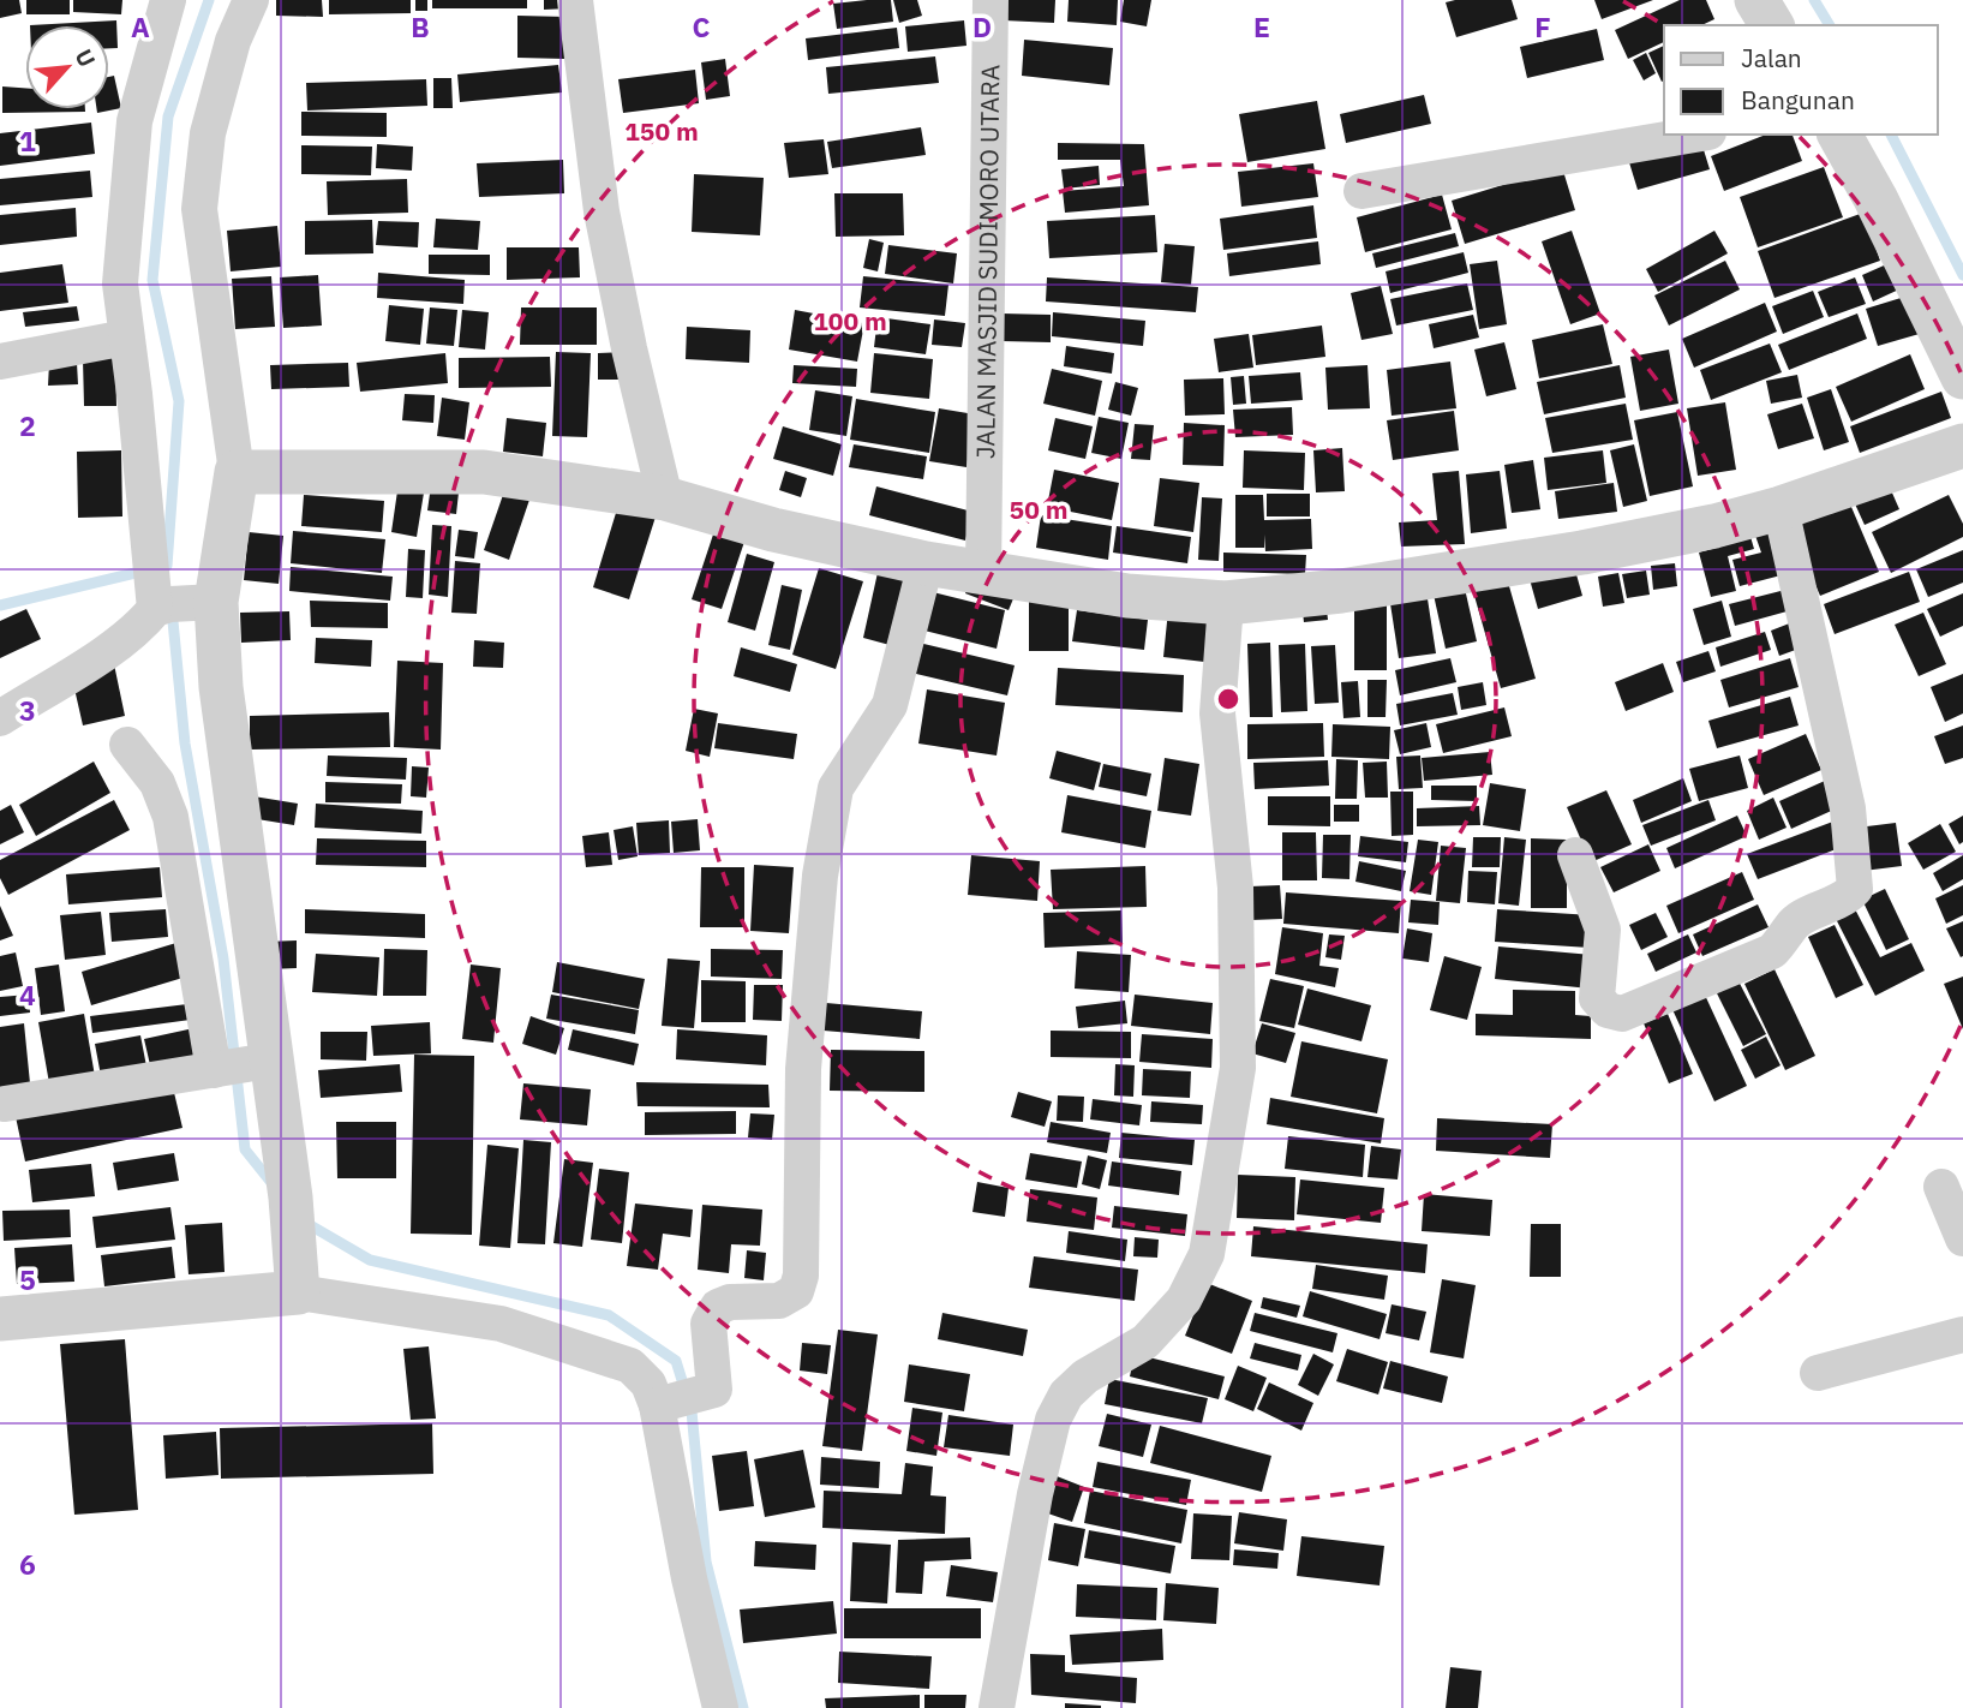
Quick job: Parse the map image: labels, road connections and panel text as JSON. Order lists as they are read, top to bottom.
{
  "streets": {
    "street": ["JALAN MASJID SUDIMORO UTARA"]
  },
  "legend": ["Jalan", "Bangunan"],
  "north": "top right",
  "grid": {
    "columns": [
      "A",
      "B",
      "C",
      "D",
      "E",
      "F"
    ],
    "rows": [
      "1",
      "2",
      "3",
      "4",
      "5",
      "6"
    ]
  },
  "rings": ["150 m", "100 m", "50 m"]
}
